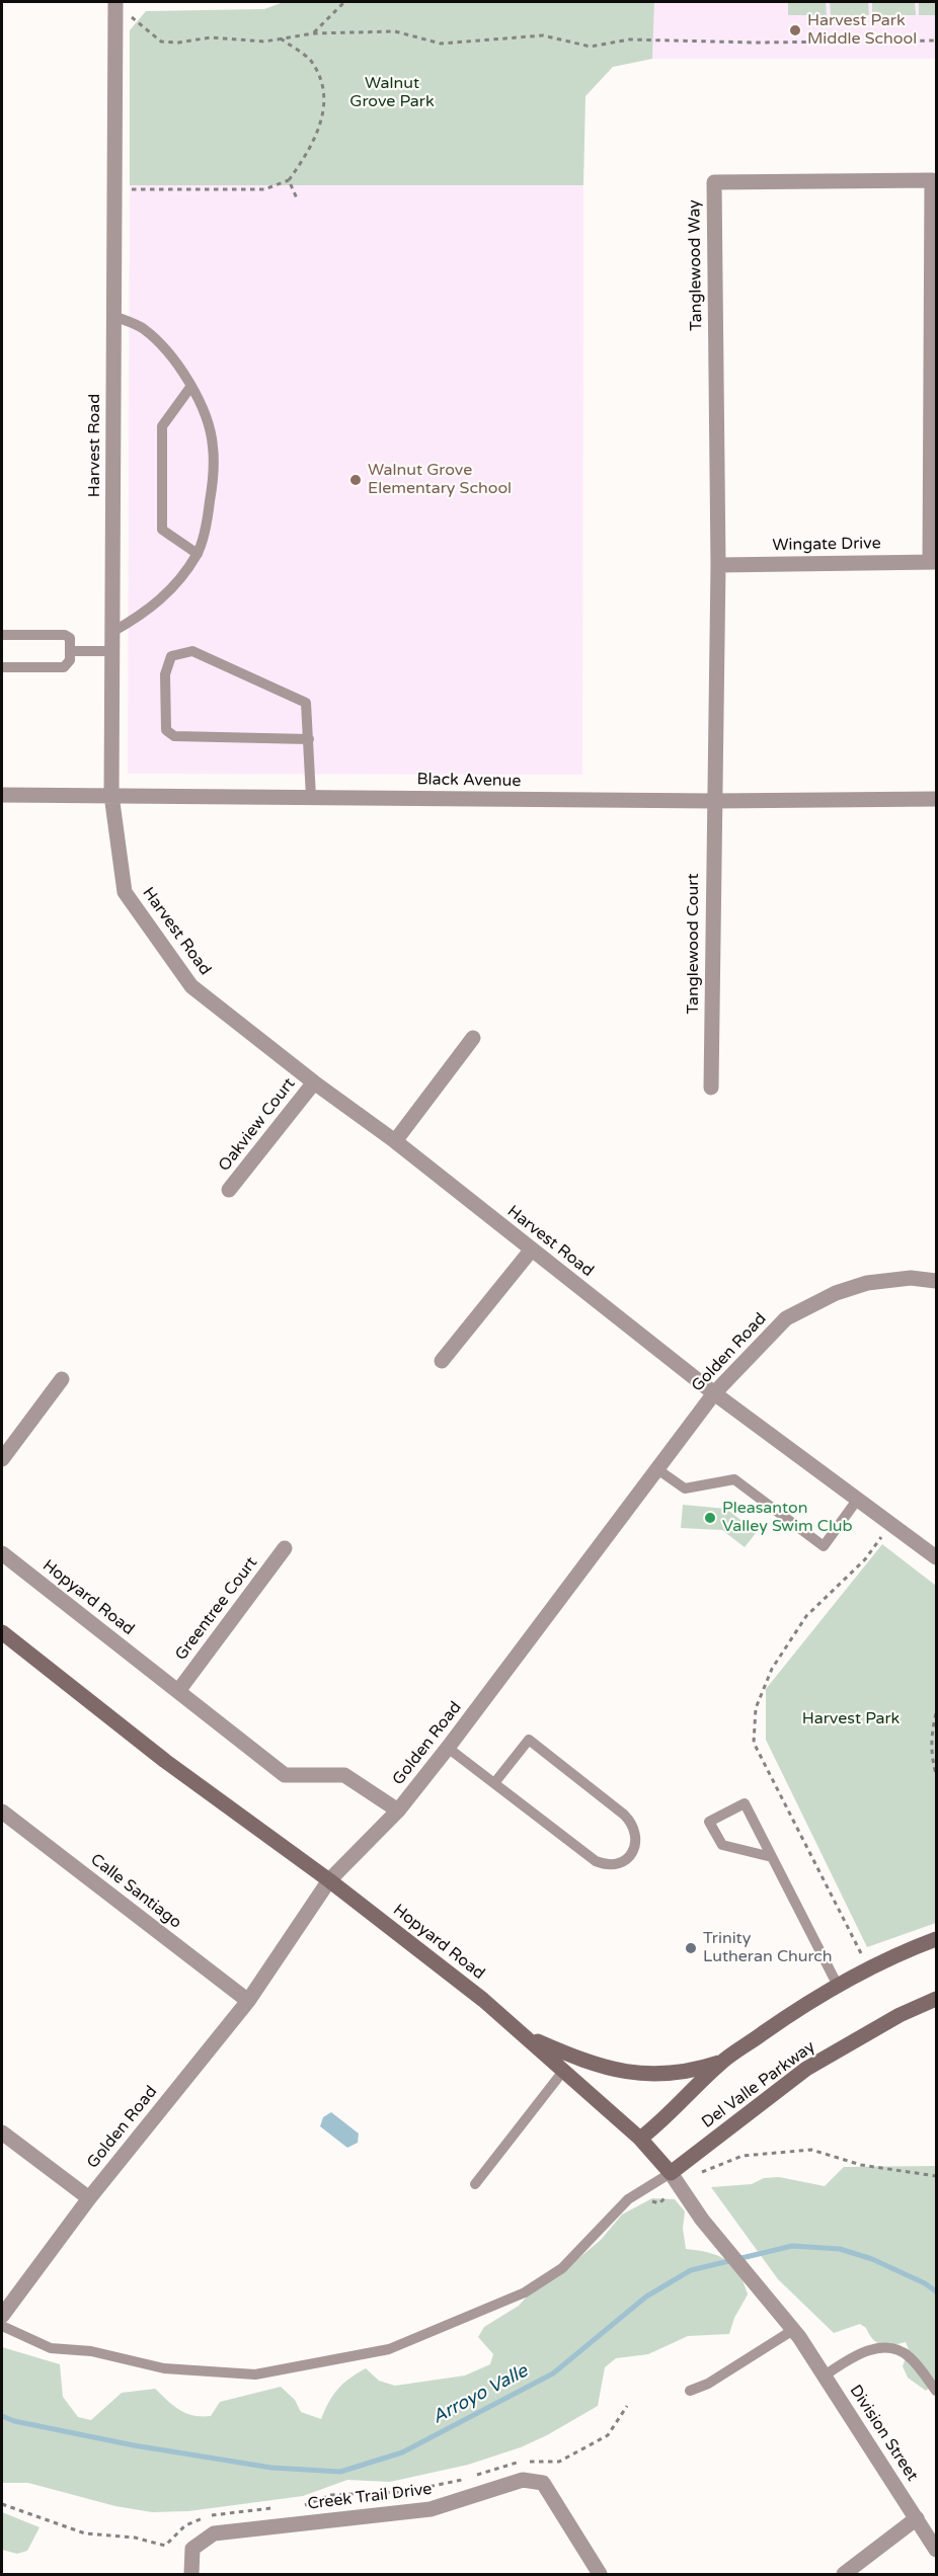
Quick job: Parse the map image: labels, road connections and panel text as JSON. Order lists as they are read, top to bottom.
{
  "streets": {
    "main road": ["Hopyard Road", "Del Valle Parkway"],
    "street": [
      "Tanglewood Way",
      "Harvest Road",
      "Wingate Drive",
      "Black Avenue",
      "Tanglewood Court",
      "Oakview Court",
      "Golden Road",
      "Greentree Court",
      "Calle Santiago",
      "Division Street",
      "Creek Trail Drive"
    ]
  },
  "crossings": [
    ["Tanglewood Way", "Wingate Drive"],
    ["Tanglewood Way", "Black Avenue"],
    ["Tanglewood Way", "Tanglewood Court"],
    ["Harvest Road", "Black Avenue"],
    ["Harvest Road", "Oakview Court"],
    ["Harvest Road", "Golden Road"],
    ["Black Avenue", "Tanglewood Court"],
    ["Golden Road", "Hopyard Road"],
    ["Golden Road", "Calle Santiago"],
    ["Hopyard Road", "Greentree Court"],
    ["Hopyard Road", "Del Valle Parkway"],
    ["Hopyard Road", "Division Street"]
  ],
  "water": ["Arroyo Valle"],
  "parks": ["Walnut Grove Park", "Harvest Park"],
  "places": [
    "Harvest Park Middle School",
    "Walnut Grove Elementary School",
    "Pleasanton Valley Swim Club",
    "Trinity Lutheran Church"
  ]
}
